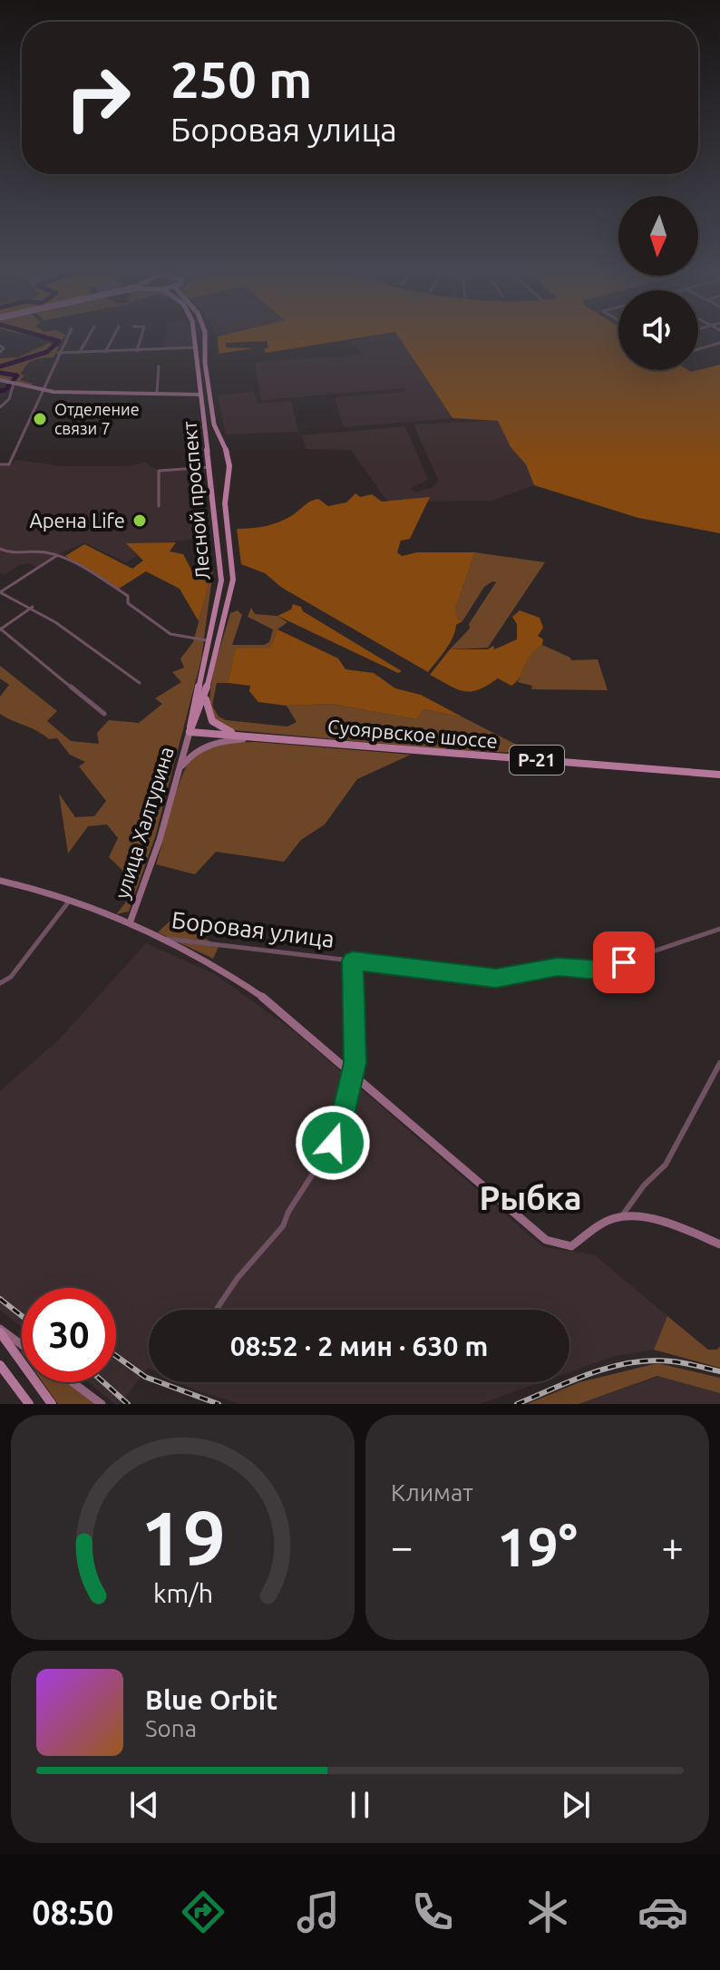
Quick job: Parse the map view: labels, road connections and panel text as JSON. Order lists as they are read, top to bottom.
{
  "streets": {
    "main road": [
      "Лесной проспект",
      "Суоярвское шоссе",
      "Р-21",
      "улица Халтурина",
      "Боровая улица"
    ]
  },
  "crossings": [
    ["Лесной проспект", "Суоярвское шоссе"],
    ["Лесной проспект", "улица Халтурина"],
    ["Суоярвское шоссе", "улица Халтурина"],
    ["улица Халтурина", "Боровая улица"]
  ],
  "districts": ["Рыбка"],
  "places": ["Отделение связи 7", "Арена Life"],
  "north": "bottom",
  "page": {
    "turn": ["250 m", "Боровая улица"],
    "limit": "30",
    "trip": "08:52 · 2 мин · 630 m",
    "tile": "Климат",
    "heat": ["−", "19°", "+"],
    "song": ["Blue Orbit", "Sona"],
    "tabs": "08:50",
    "gauge": ["19", "km/h"]
  }
}
